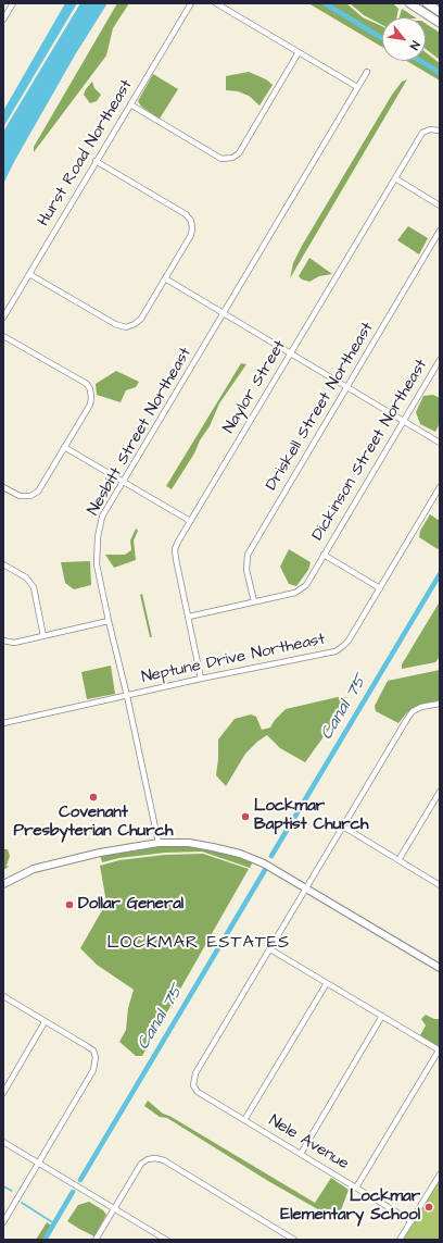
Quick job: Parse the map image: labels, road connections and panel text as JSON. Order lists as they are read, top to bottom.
{
  "streets": {
    "street": [
      "Hurst Road Northeast",
      "Naylor Street",
      "Driskell Street Northeast",
      "Nesbitt Street Northeast",
      "Dickinson Street Northeast",
      "Neptune Drive Northeast",
      "Nele Avenue"
    ]
  },
  "crossings": [
    ["Naylor Street", "Dickinson Street Northeast"],
    ["Naylor Street", "Neptune Drive Northeast"],
    ["Driskell Street Northeast", "Dickinson Street Northeast"],
    ["Nesbitt Street Northeast", "Neptune Drive Northeast"]
  ],
  "districts": ["LOCKMAR ESTATES"],
  "water": ["Canal 75"],
  "places": [
    "Covenant Presbyterian Church",
    "Lockmar Baptist Church",
    "Dollar General",
    "Lockmar Elementary School"
  ],
  "north": "bottom right"
}
